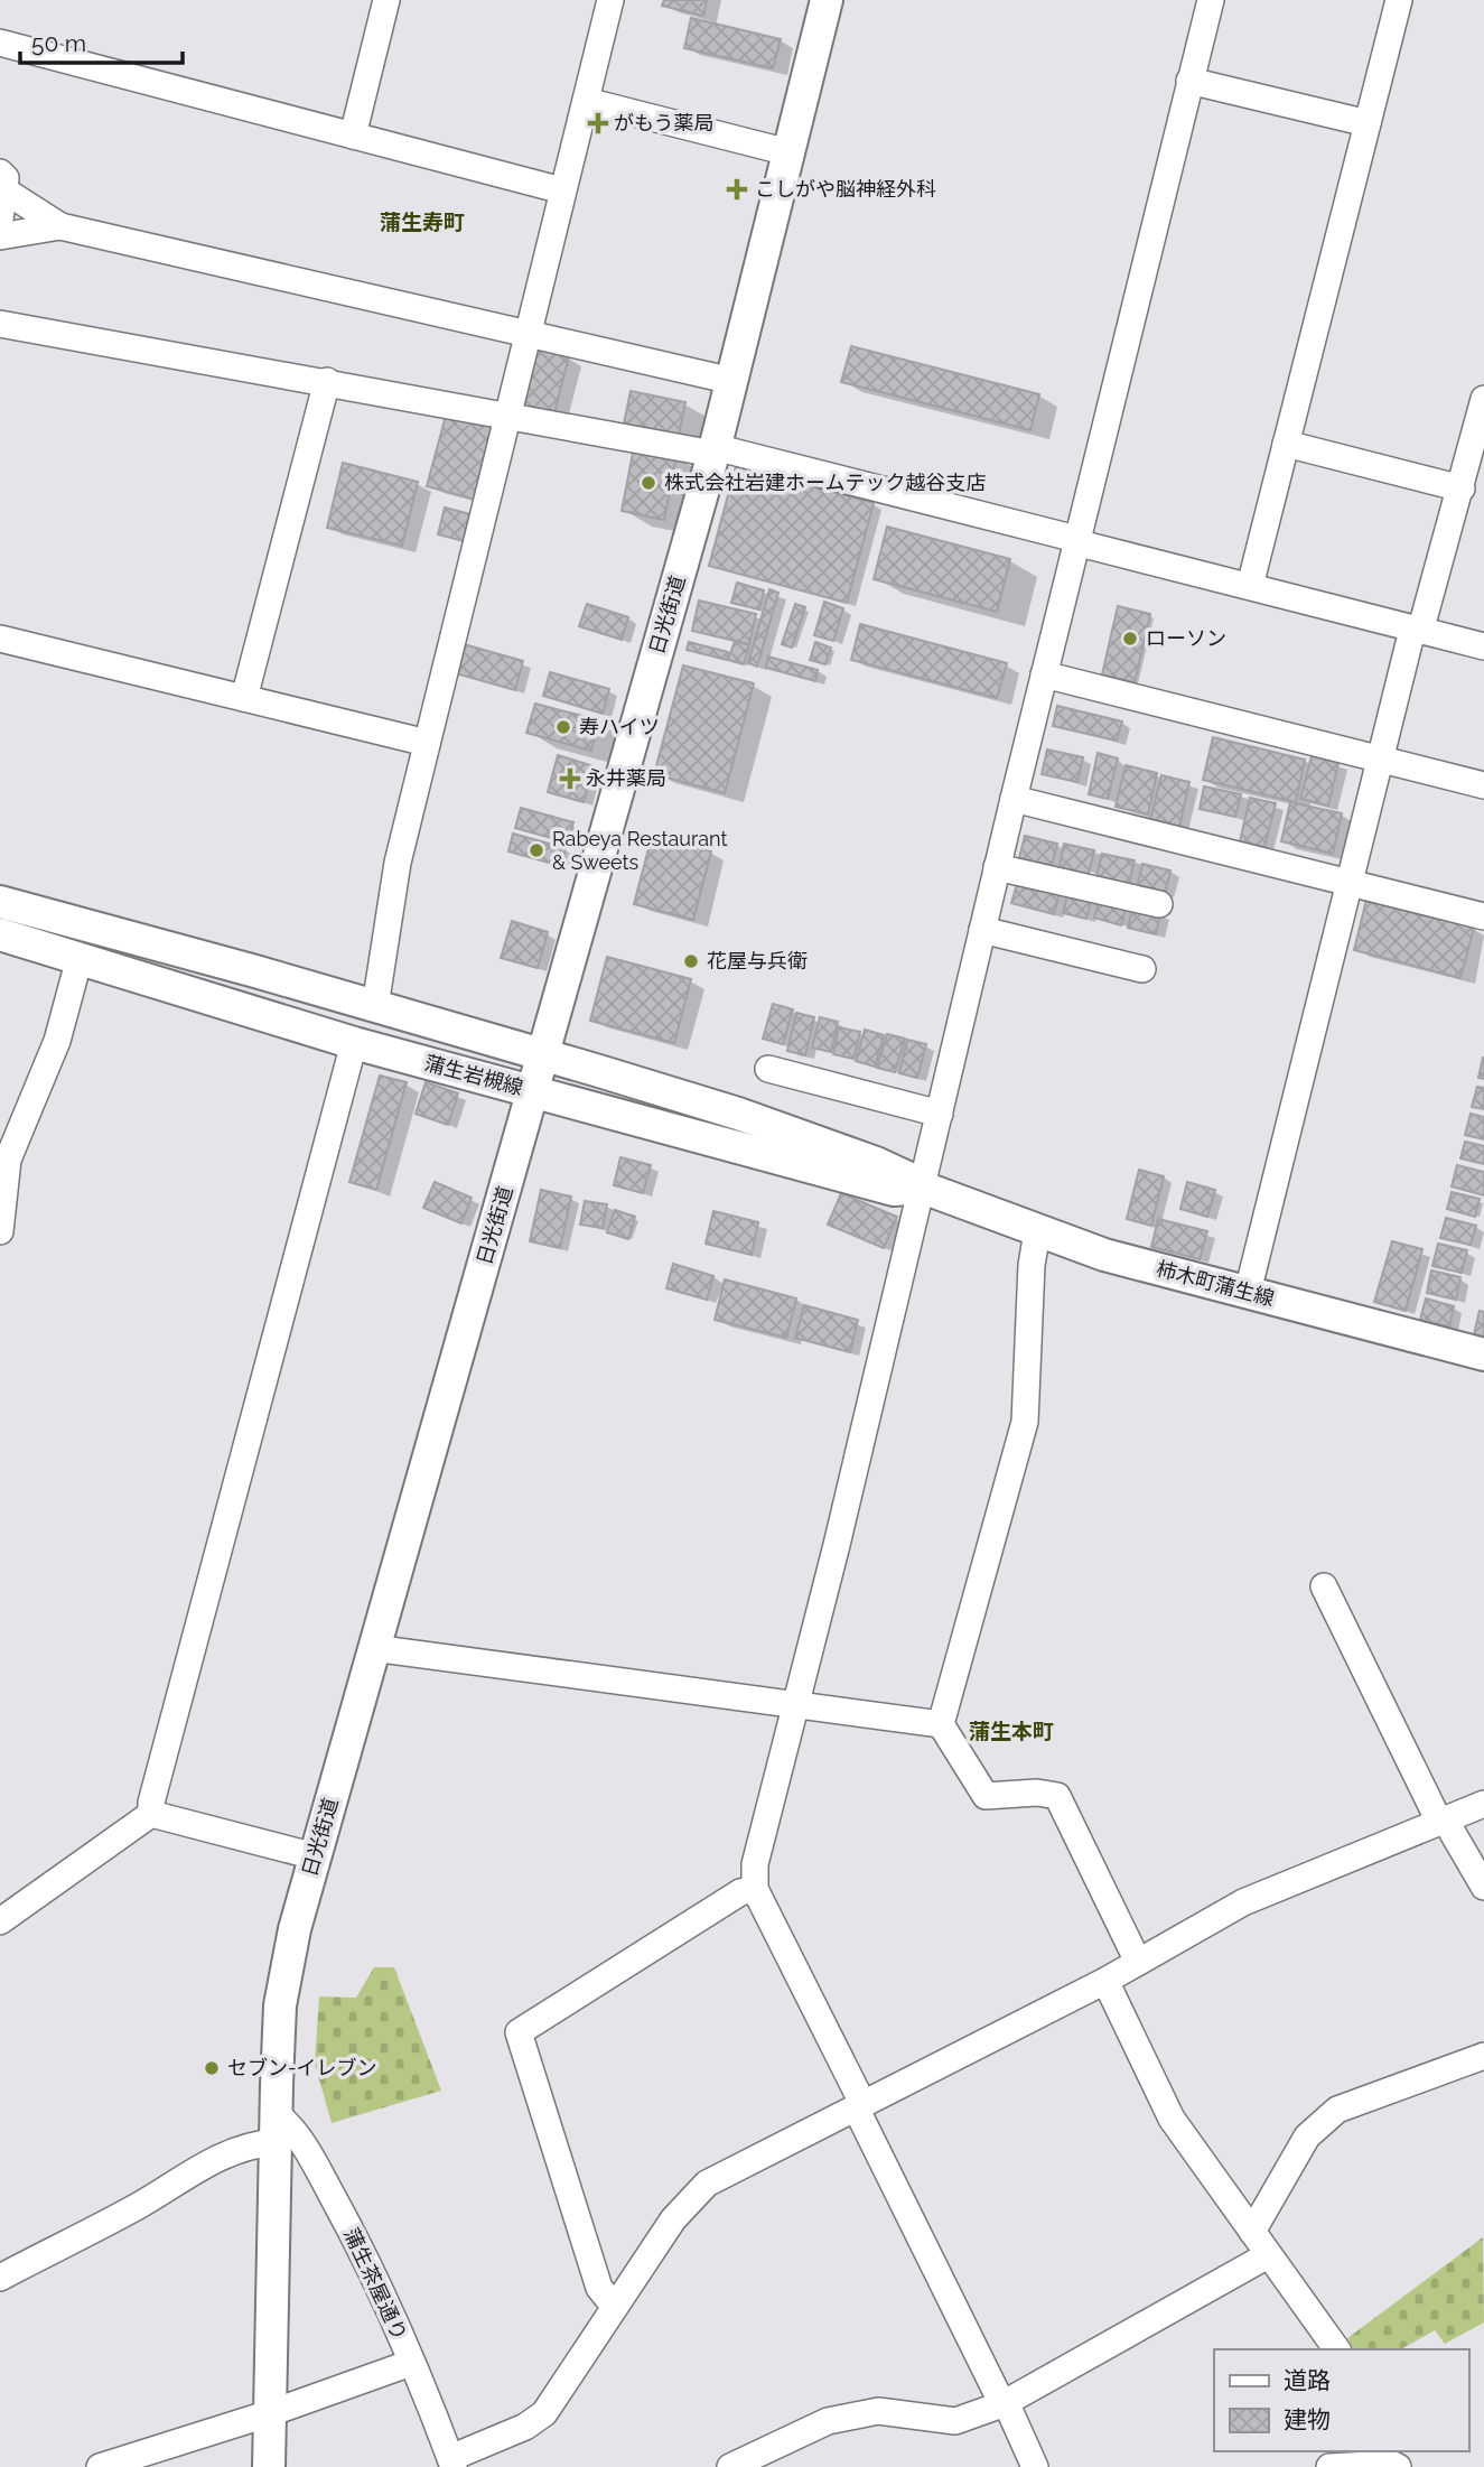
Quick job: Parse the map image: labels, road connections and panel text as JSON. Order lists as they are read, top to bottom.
{
  "streets": {
    "main road": ["日光街道", "蒲生岩槻線", "柿木町蒲生線"],
    "street": ["蒲生茶屋通り"]
  },
  "crossings": [
    ["日光街道", "蒲生岩槻線"],
    ["日光街道", "柿木町蒲生線"],
    ["日光街道", "蒲生茶屋通り"],
    ["蒲生岩槻線", "柿木町蒲生線"]
  ],
  "districts": ["蒲生寿町", "蒲生本町"],
  "places": {
    "health": ["がもう薬局", "こしがや脳神経外科", "永井薬局"],
    "other": [
      "株式会社岩建ホームテック越谷支店",
      "ローソン",
      "寿ハイツ",
      "Rabeya Restaurant & Sweets",
      "花屋与兵衛",
      "セブン-イレブン"
    ]
  },
  "legend": ["道路", "建物"],
  "scale_bar": "50 m"
}
